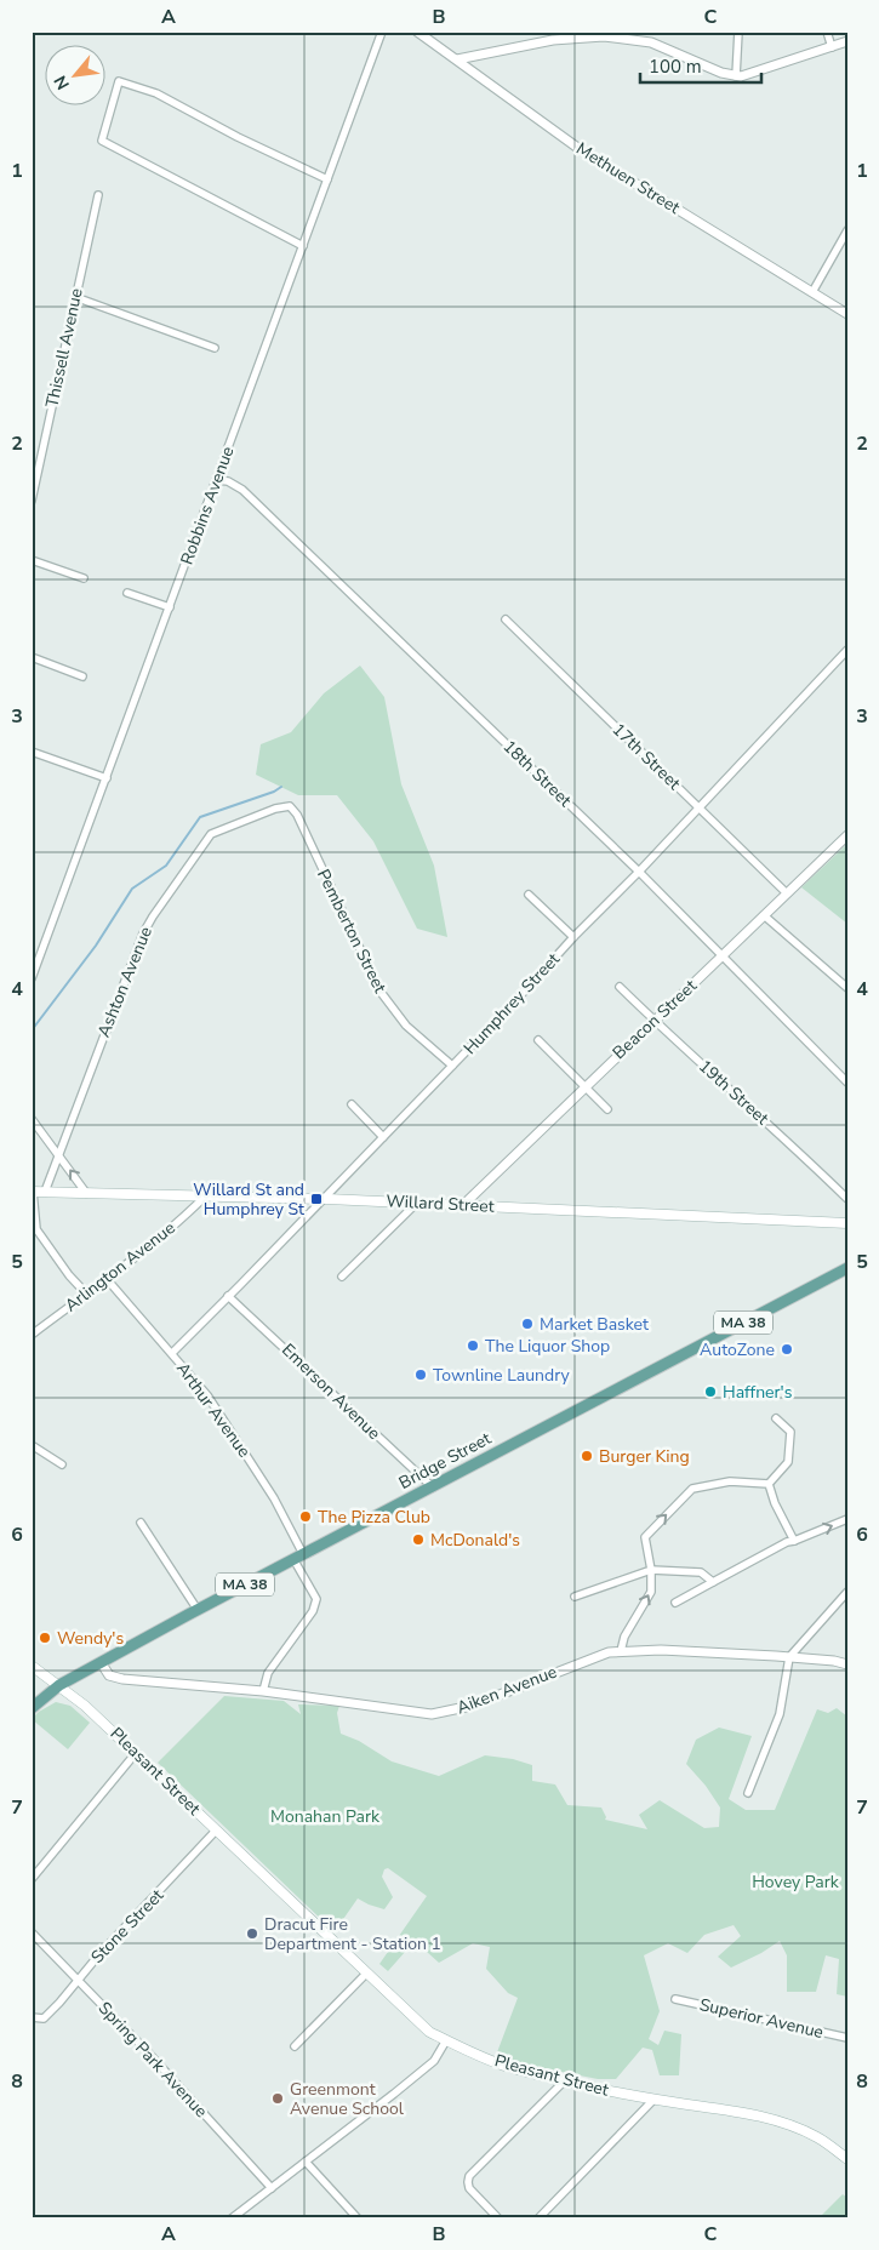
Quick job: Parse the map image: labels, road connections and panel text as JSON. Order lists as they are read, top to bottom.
{
  "streets": {
    "main road": [
      "Willard Street",
      "MA 38",
      "Bridge Street",
      "Pleasant Street"
    ],
    "street": [
      "Methuen Street",
      "Thissell Avenue",
      "Robbins Avenue",
      "17th Street",
      "18th Street",
      "Pemberton Street",
      "Ashton Avenue",
      "Humphrey Street",
      "Beacon Street",
      "19th Street",
      "Arlington Avenue",
      "Emerson Avenue",
      "Arthur Avenue",
      "Aiken Avenue",
      "Stone Street",
      "Superior Avenue",
      "Spring Park Avenue"
    ]
  },
  "crossings": [
    ["Robbins Avenue", "18th Street"],
    ["17th Street", "Humphrey Street"],
    ["17th Street", "Beacon Street"],
    ["18th Street", "Humphrey Street"],
    ["18th Street", "Beacon Street"],
    ["Pemberton Street", "Ashton Avenue"],
    ["Pemberton Street", "Humphrey Street"],
    ["Ashton Avenue", "Willard Street"],
    ["Humphrey Street", "Willard Street"],
    ["Humphrey Street", "Emerson Avenue"],
    ["Humphrey Street", "Arthur Avenue"],
    ["Beacon Street", "19th Street"],
    ["Beacon Street", "Willard Street"],
    ["Willard Street", "Arlington Avenue"],
    ["Arlington Avenue", "Arthur Avenue"],
    ["Emerson Avenue", "Bridge Street"],
    ["Arthur Avenue", "Bridge Street"],
    ["Arthur Avenue", "Aiken Avenue"],
    ["Bridge Street", "Aiken Avenue"],
    ["Bridge Street", "Pleasant Street"],
    ["Pleasant Street", "Stone Street"],
    ["Stone Street", "Spring Park Avenue"]
  ],
  "parks": ["Monahan Park", "Hovey Park"],
  "places": {
    "transit": ["Willard St and Humphrey St"],
    "other": [
      "Market Basket",
      "The Liquor Shop",
      "AutoZone",
      "Townline Laundry",
      "Haffner's",
      "Burger King",
      "The Pizza Club",
      "McDonald's",
      "Wendy's",
      "Dracut Fire Department - Station 1",
      "Greenmont Avenue School"
    ]
  },
  "scale_bar": "100 m",
  "north": "bottom left",
  "grid": {
    "columns": ["A", "B", "C"],
    "rows": [
      "1",
      "2",
      "3",
      "4",
      "5",
      "6",
      "7",
      "8"
    ]
  }
}
